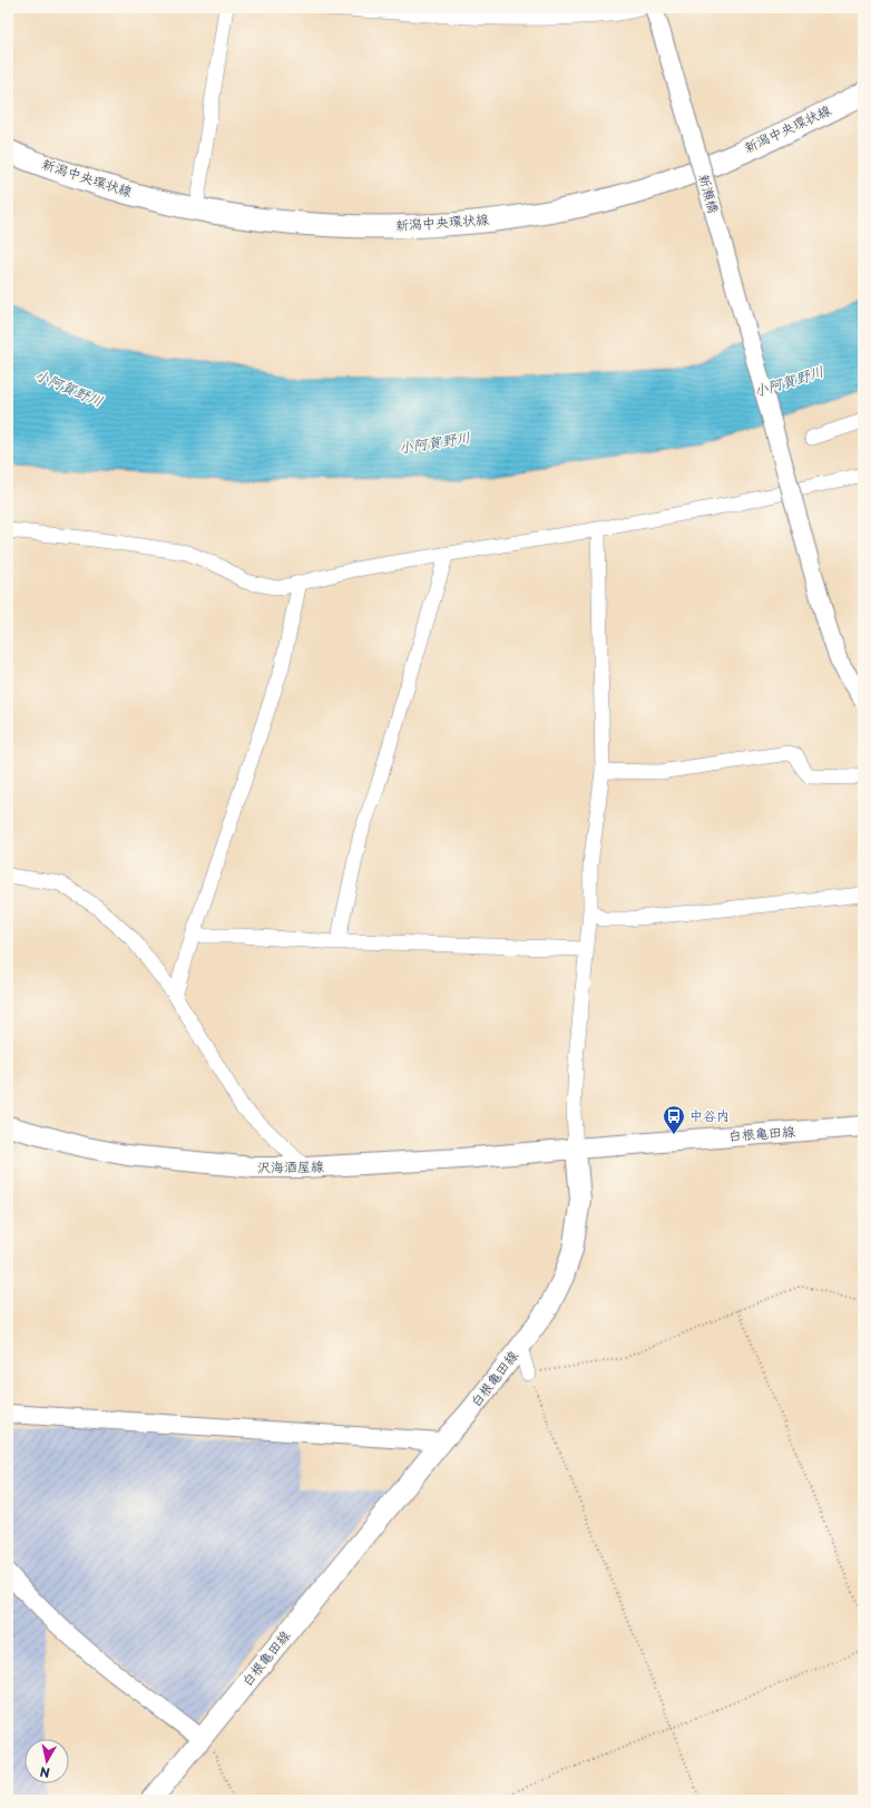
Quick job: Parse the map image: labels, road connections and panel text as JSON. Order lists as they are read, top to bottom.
{
  "streets": {
    "main road": ["新潟中央環状線", "白根亀田線", "沢海酒屋線"],
    "street": ["新瀬橋"]
  },
  "crossings": [
    ["白根亀田線", "沢海酒屋線"]
  ],
  "water": ["小阿賀野川"],
  "places": {
    "bus stop": ["中谷内"]
  },
  "north": "bottom"
}
